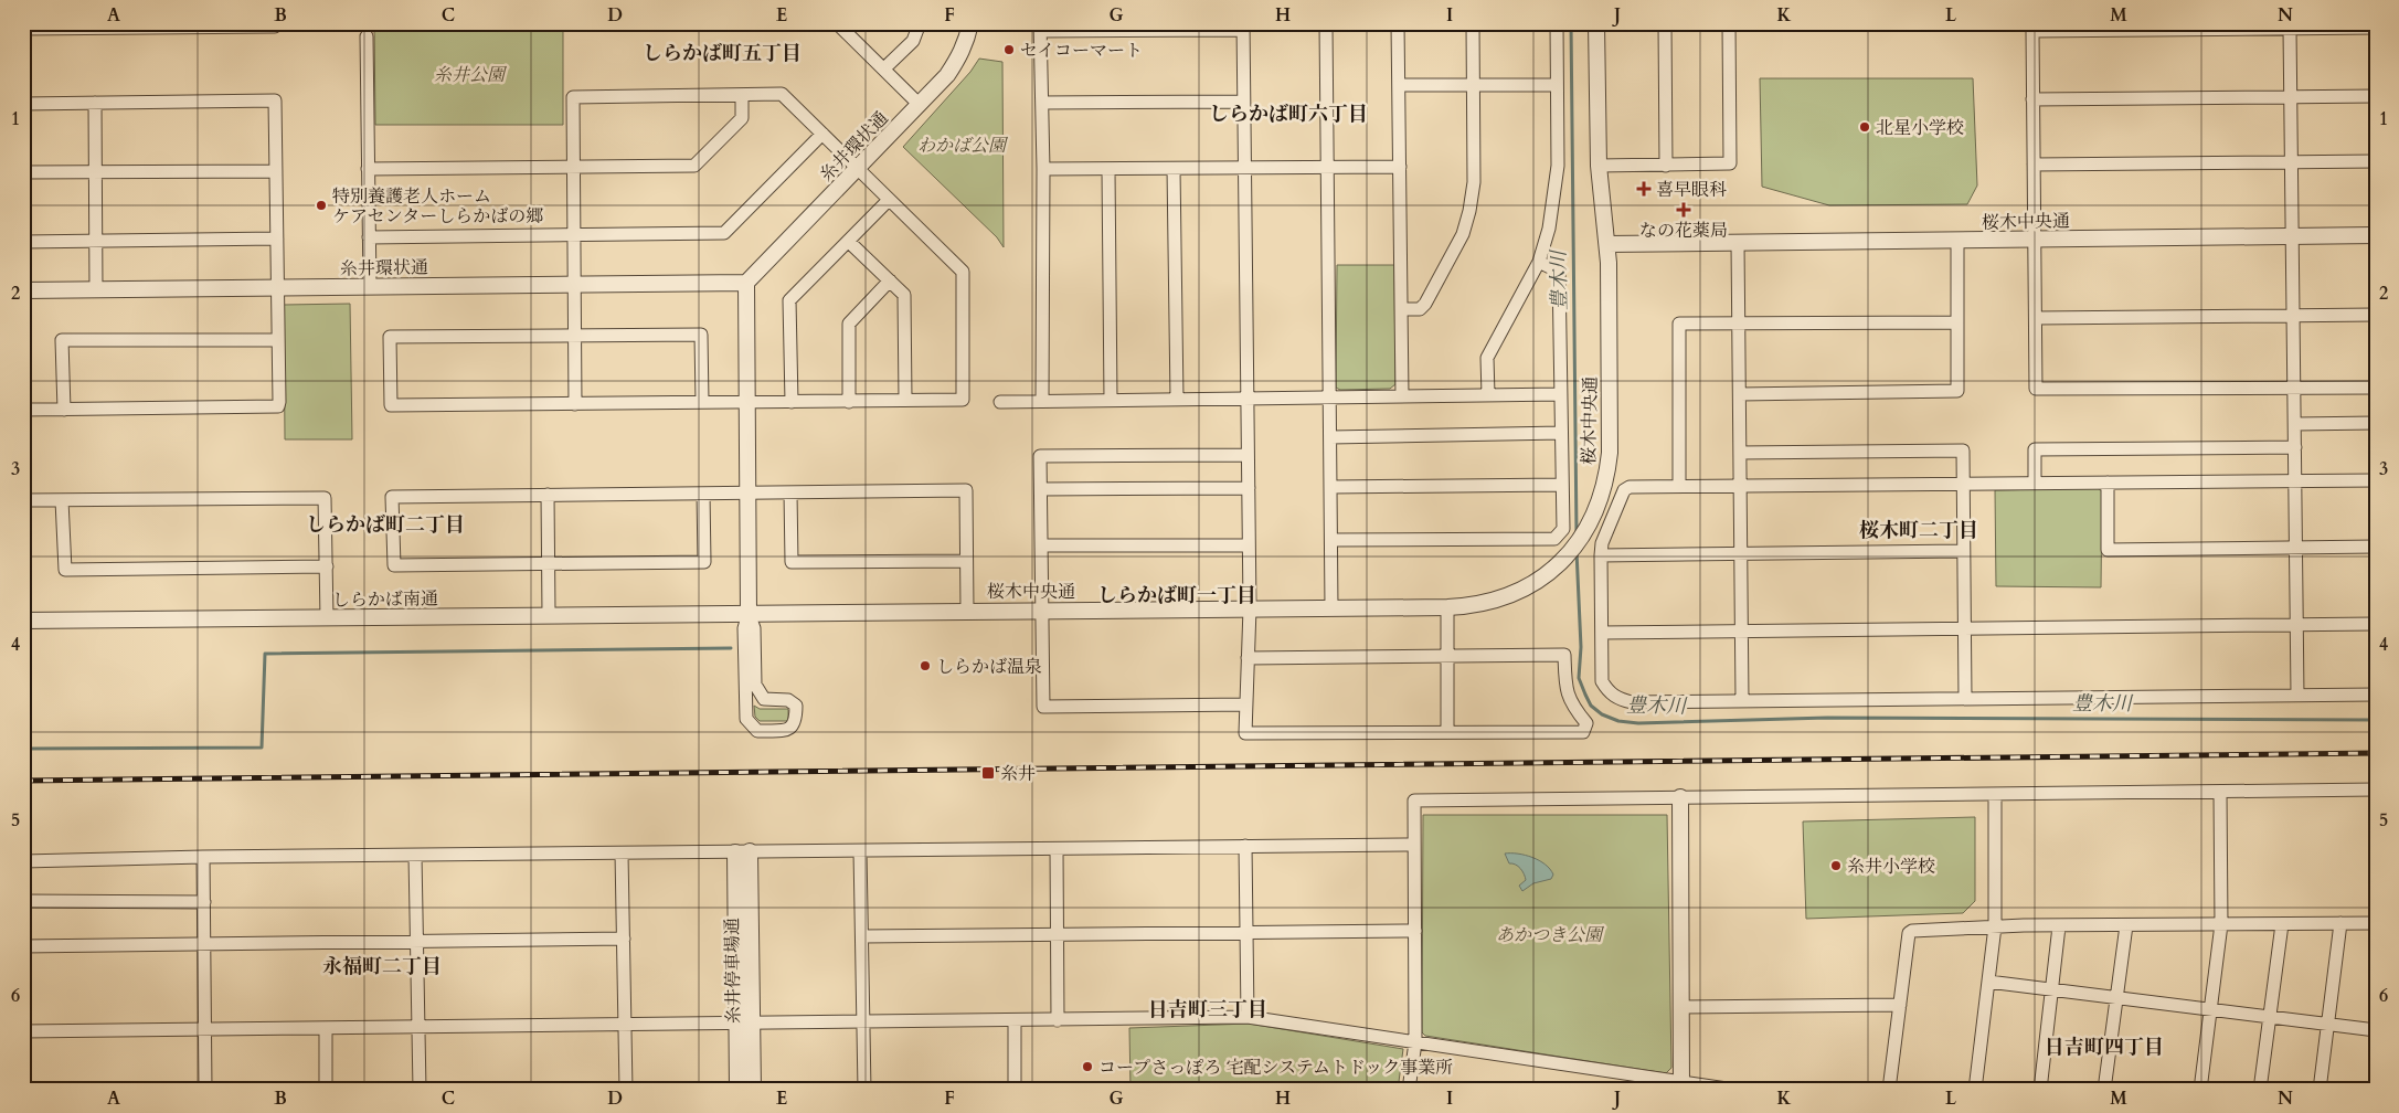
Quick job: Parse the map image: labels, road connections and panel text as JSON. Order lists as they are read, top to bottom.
{
  "streets": {
    "street": [
      "糸井環状通",
      "桜木中央通",
      "しらかば南通",
      "糸井停車場通"
    ]
  },
  "crossings": [
    ["桜木中央通", "しらかば南通"]
  ],
  "districts": [
    "しらかば町五丁目",
    "しらかば町六丁目",
    "しらかば町二丁目",
    "桜木町二丁目",
    "しらかば町一丁目",
    "永福町二丁目",
    "日吉町三丁目",
    "日吉町四丁目"
  ],
  "water": ["豊木川"],
  "parks": ["糸井公園", "わかば公園", "あかつき公園"],
  "places": {
    "other": [
      "セイコーマート",
      "北星小学校",
      "特別養護老人ホーム ケアセンターしらかばの郷",
      "しらかば温泉",
      "糸井小学校",
      "コープさっぽろ 宅配システムトドック事業所"
    ],
    "health": ["喜早眼科", "なの花薬局"],
    "transit": ["糸井"]
  },
  "grid": {
    "columns": [
      "A",
      "B",
      "C",
      "D",
      "E",
      "F",
      "G",
      "H",
      "I",
      "J",
      "K",
      "L",
      "M",
      "N"
    ],
    "rows": [
      "1",
      "2",
      "3",
      "4",
      "5",
      "6"
    ]
  }
}
